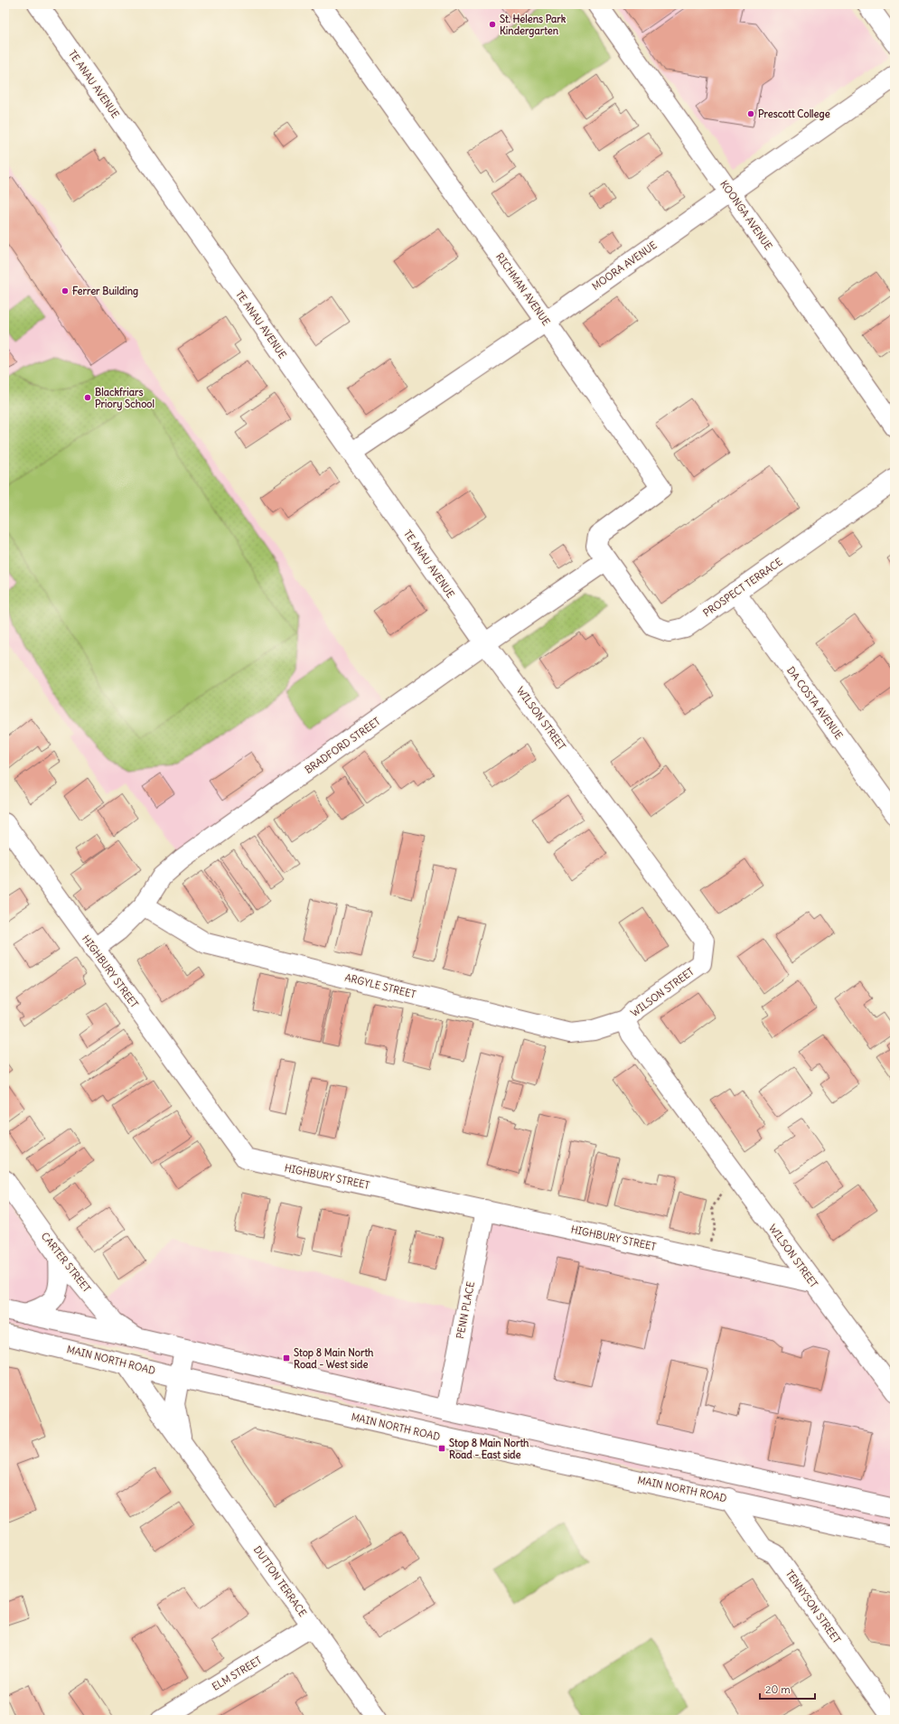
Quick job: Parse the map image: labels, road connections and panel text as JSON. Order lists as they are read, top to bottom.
{
  "streets": {
    "main road": [
      "TE ANAU AVENUE",
      "KOONGA AVENUE",
      "MOORA AVENUE",
      "RICHMAN AVENUE",
      "PROSPECT TERRACE",
      "DA COSTA AVENUE",
      "WILSON STREET",
      "BRADFORD STREET",
      "HIGHBURY STREET",
      "ARGYLE STREET",
      "CARTER STREET",
      "PENN PLACE",
      "MAIN NORTH ROAD",
      "DUTTON TERRACE",
      "TENNYSON STREET",
      "ELM STREET"
    ]
  },
  "crossings": [
    ["TE ANAU AVENUE", "MOORA AVENUE"],
    ["TE ANAU AVENUE", "WILSON STREET"],
    ["TE ANAU AVENUE", "BRADFORD STREET"],
    ["KOONGA AVENUE", "MOORA AVENUE"],
    ["MOORA AVENUE", "RICHMAN AVENUE"],
    ["RICHMAN AVENUE", "PROSPECT TERRACE"],
    ["RICHMAN AVENUE", "BRADFORD STREET"],
    ["PROSPECT TERRACE", "DA COSTA AVENUE"],
    ["PROSPECT TERRACE", "BRADFORD STREET"],
    ["WILSON STREET", "BRADFORD STREET"],
    ["WILSON STREET", "HIGHBURY STREET"],
    ["WILSON STREET", "ARGYLE STREET"],
    ["BRADFORD STREET", "HIGHBURY STREET"],
    ["BRADFORD STREET", "ARGYLE STREET"],
    ["HIGHBURY STREET", "PENN PLACE"],
    ["PENN PLACE", "MAIN NORTH ROAD"],
    ["MAIN NORTH ROAD", "DUTTON TERRACE"],
    ["MAIN NORTH ROAD", "TENNYSON STREET"],
    ["DUTTON TERRACE", "ELM STREET"]
  ],
  "places": {
    "other": [
      "St. Helens Park Kindergarten",
      "Prescott College",
      "Ferrer Building",
      "Blackfriars Priory School"
    ],
    "transit": ["Stop 8 Main North Road - West side", "Stop 8 Main North Road - East side"]
  },
  "scale_bar": "20 m"
}
